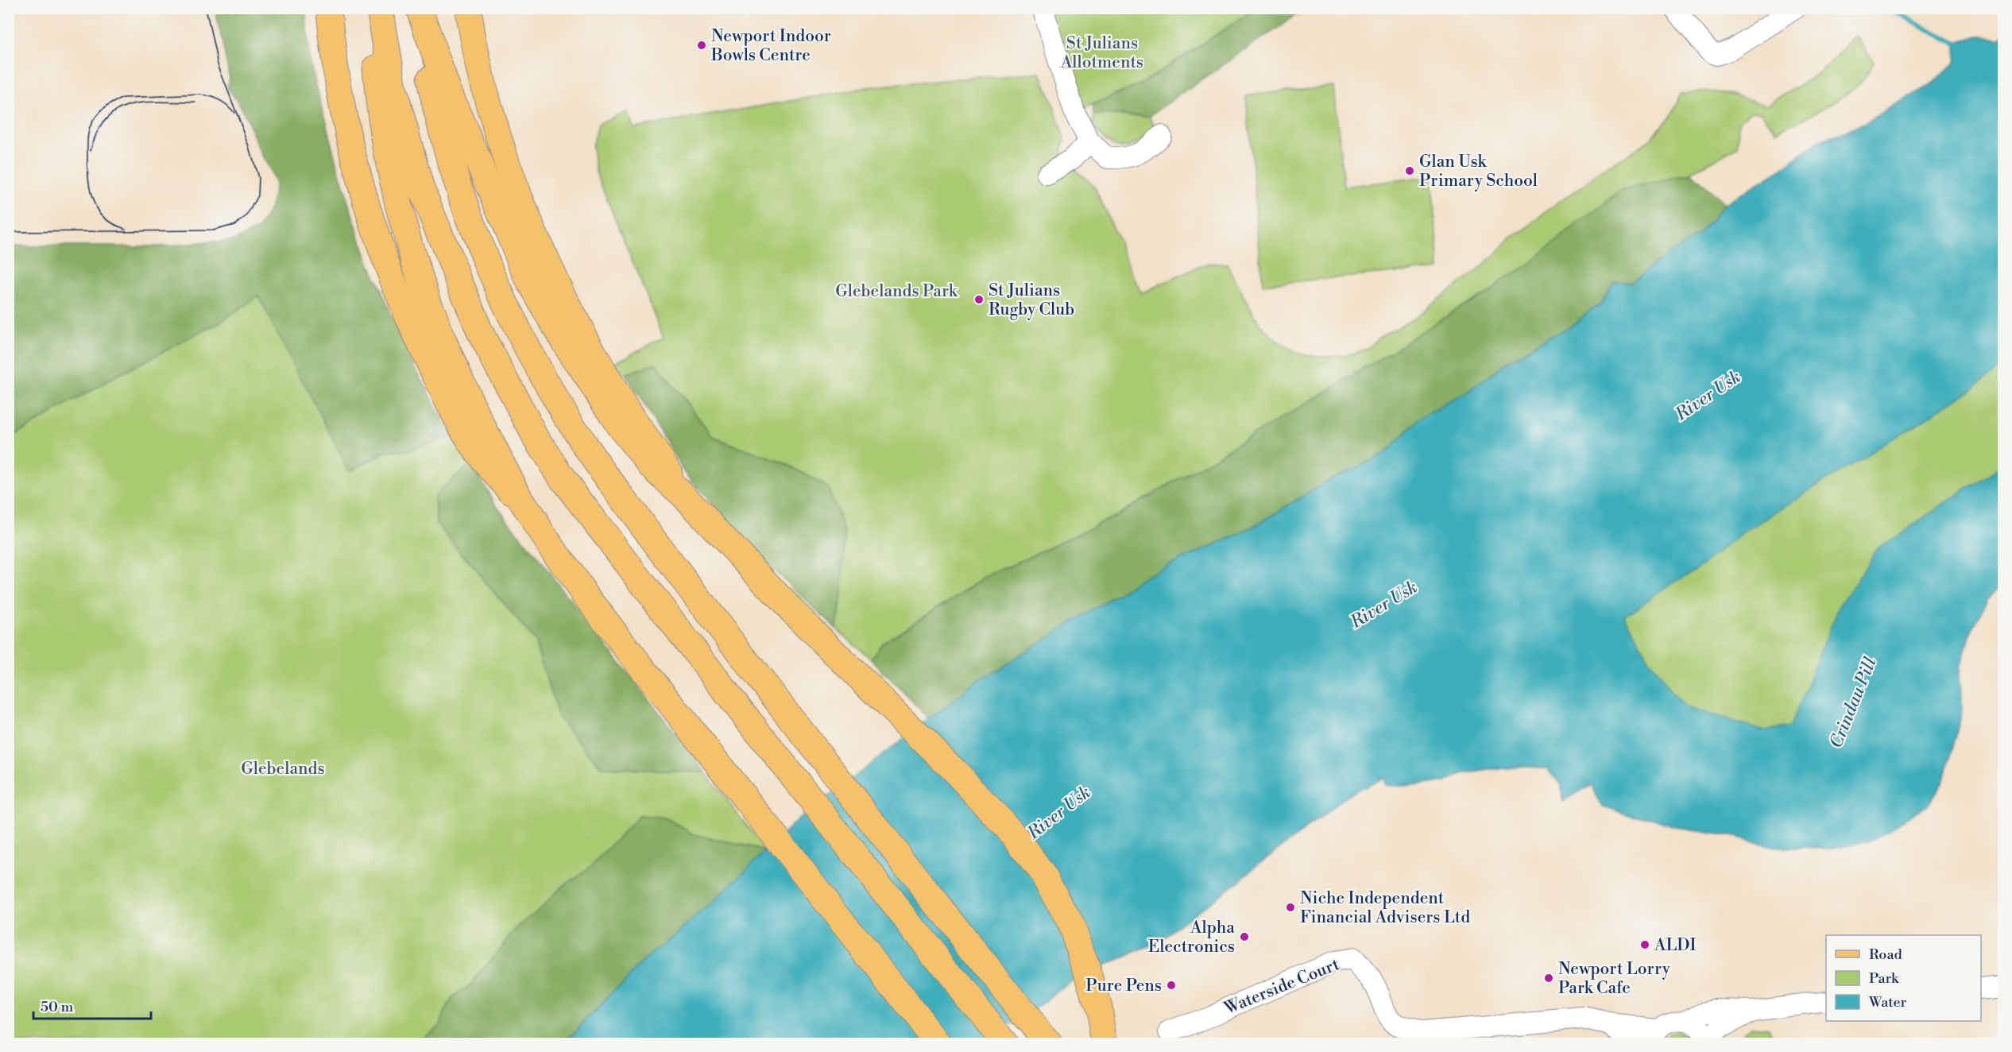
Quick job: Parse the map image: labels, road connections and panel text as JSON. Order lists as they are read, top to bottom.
{
  "streets": {
    "street": ["Waterside Court"]
  },
  "water": ["River Usk", "Crindau Pill"],
  "parks": ["St Julians Allotments", "Glebelands Park", "Glebelands"],
  "places": [
    "Newport Indoor Bowls Centre",
    "Glan Usk Primary School",
    "St Julians Rugby Club",
    "Niche Independent Financial Advisers Ltd",
    "Alpha Electronics",
    "ALDI",
    "Newport Lorry Park Cafe",
    "Pure Pens"
  ],
  "legend": ["Road", "Park", "Water"],
  "scale_bar": "50 m"
}
